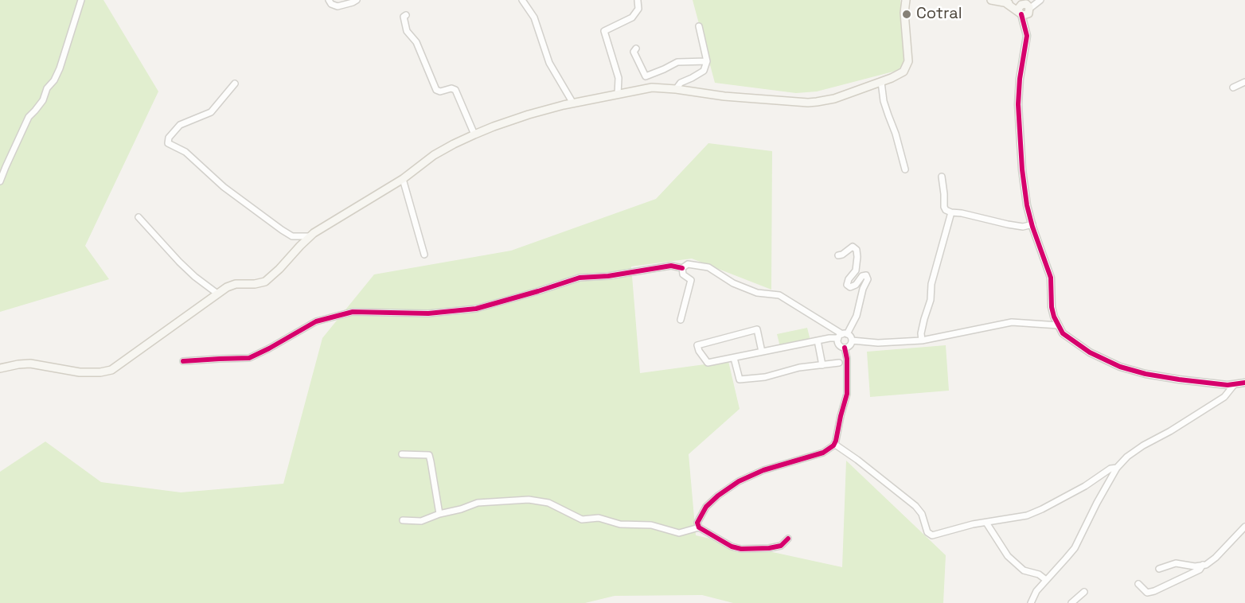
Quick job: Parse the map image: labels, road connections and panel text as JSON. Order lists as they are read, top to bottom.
{
  "places": ["Cotral"]
}
